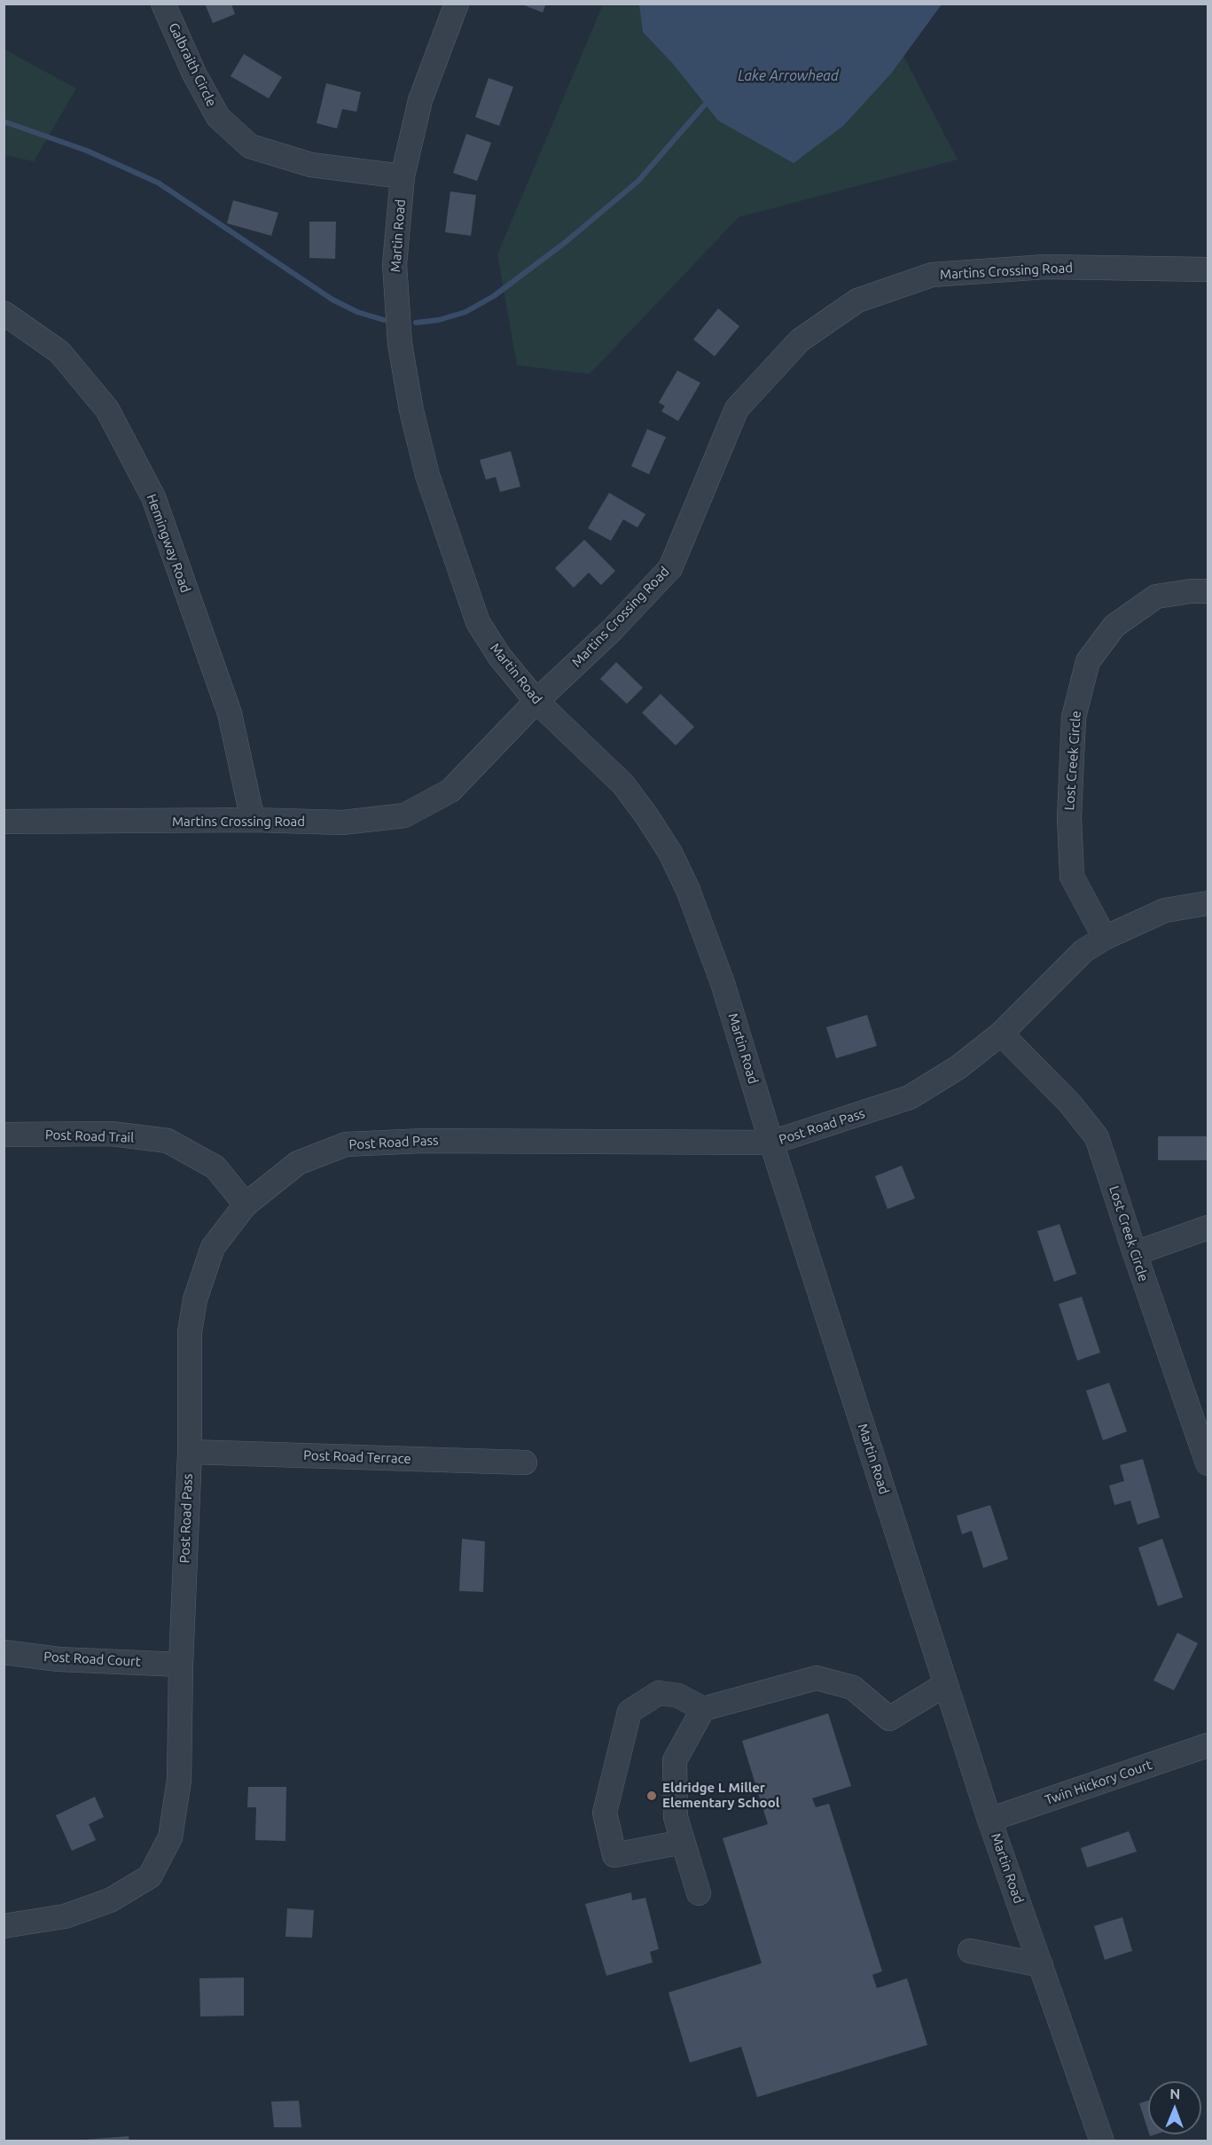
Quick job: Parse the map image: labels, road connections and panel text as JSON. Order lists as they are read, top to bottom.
{
  "streets": {
    "street": [
      "Galbraith Circle",
      "Martin Road",
      "Martins Crossing Road",
      "Hemingway Road",
      "Lost Creek Circle",
      "Post Road Pass",
      "Post Road Trail",
      "Post Road Terrace",
      "Post Road Court",
      "Twin Hickory Court"
    ]
  },
  "crossings": [
    ["Galbraith Circle", "Martin Road"],
    ["Martin Road", "Martins Crossing Road"],
    ["Martin Road", "Post Road Pass"],
    ["Martin Road", "Twin Hickory Court"],
    ["Martins Crossing Road", "Hemingway Road"],
    ["Lost Creek Circle", "Post Road Pass"],
    ["Post Road Pass", "Post Road Trail"],
    ["Post Road Pass", "Post Road Terrace"],
    ["Post Road Pass", "Post Road Court"]
  ],
  "water": ["Lake Arrowhead"],
  "places": ["Eldridge L Miller Elementary School"],
  "north": "top"
}
